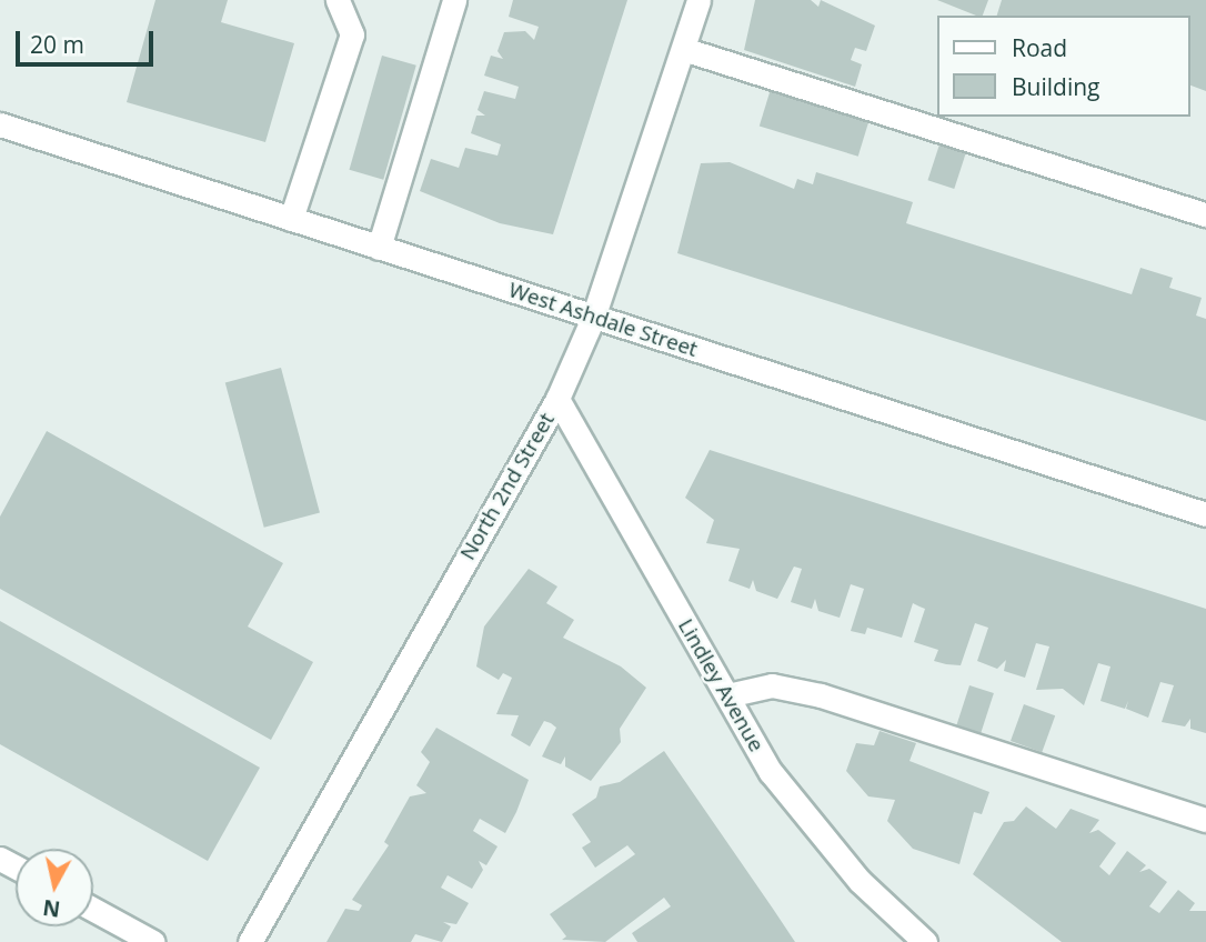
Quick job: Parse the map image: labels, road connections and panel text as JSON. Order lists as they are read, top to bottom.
{
  "streets": {
    "street": ["West Ashdale Street", "North 2nd Street", "Lindley Avenue"]
  },
  "crossings": [
    ["West Ashdale Street", "North 2nd Street"],
    ["North 2nd Street", "Lindley Avenue"]
  ],
  "legend": ["Road", "Building"],
  "scale_bar": "20 m",
  "north": "bottom"
}
